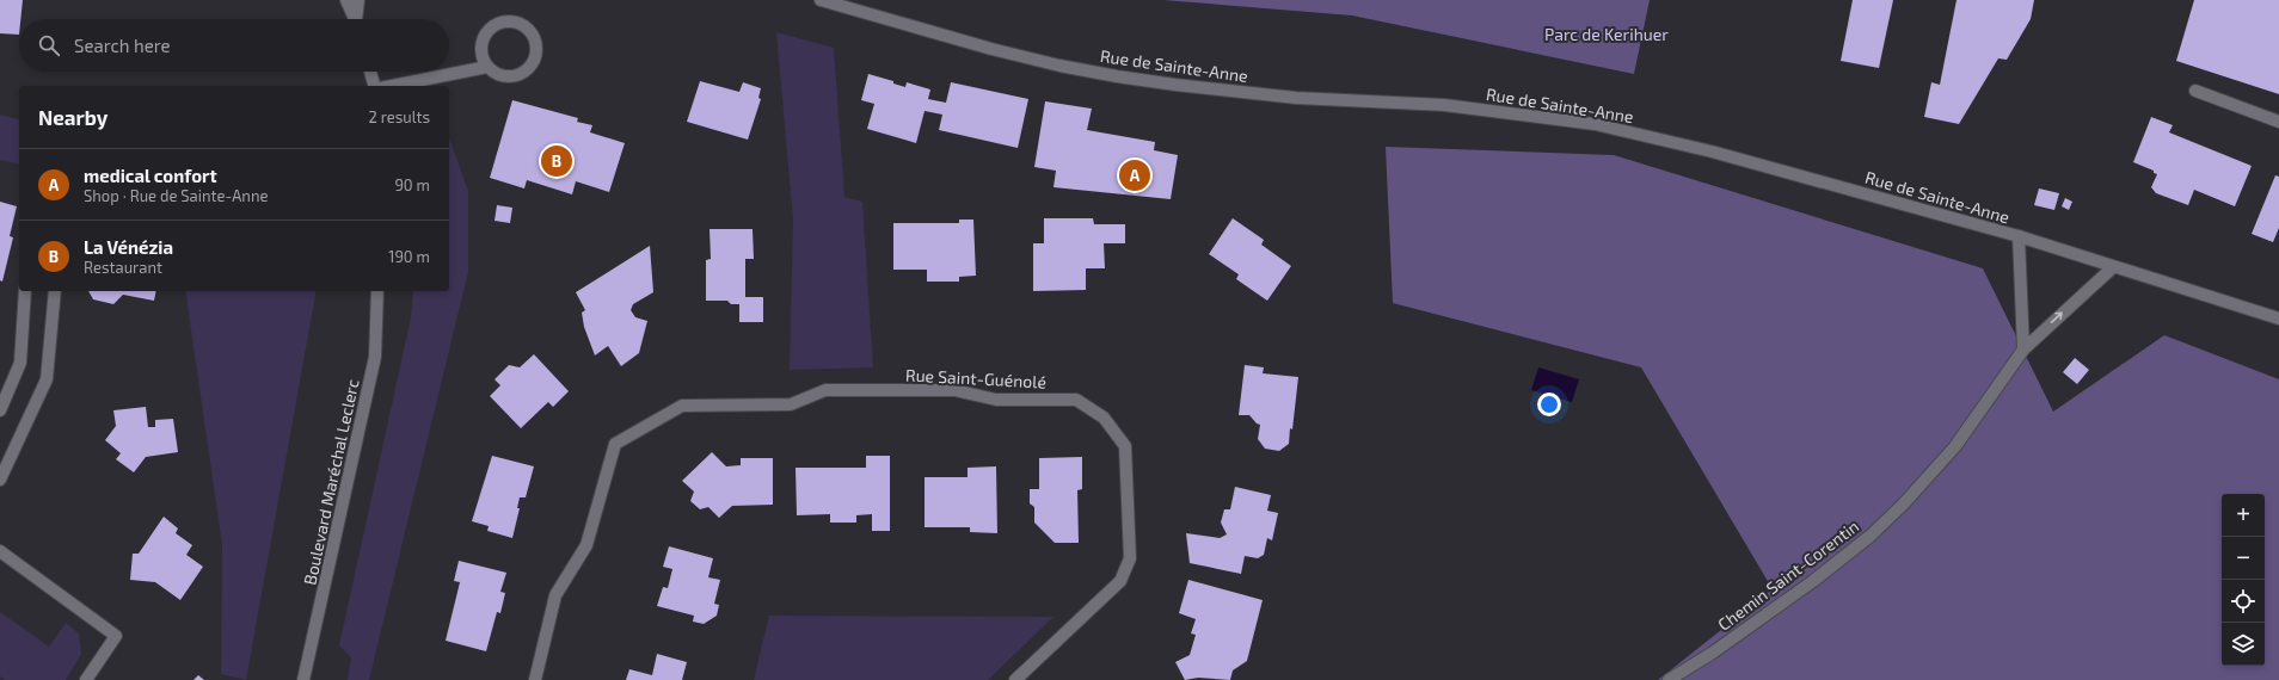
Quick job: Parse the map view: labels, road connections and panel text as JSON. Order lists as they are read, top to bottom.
{
  "streets": {
    "street": [
      "Rue de Sainte-Anne",
      "Rue Saint-Guénolé",
      "Boulevard Maréchal Leclerc",
      "Chemin Saint-Corentin"
    ]
  },
  "crossings": [
    ["Rue de Sainte-Anne", "Chemin Saint-Corentin"]
  ],
  "parks": ["Parc de Kerihuer"],
  "page": {
    "search": "Search here",
    "heading": ["Nearby", "2 results"],
    "pins": ["B", "A"],
    "list": [
      {
        "mark": "A",
        "name": "medical confort",
        "note": "Shop · Rue de Sainte-Anne",
        "value": "90 m"
      },
      {
        "mark": "B",
        "name": "La Vénézia",
        "note": "Restaurant",
        "value": "190 m"
      }
    ],
    "map_buttons": ["+", "−"]
  }
}
